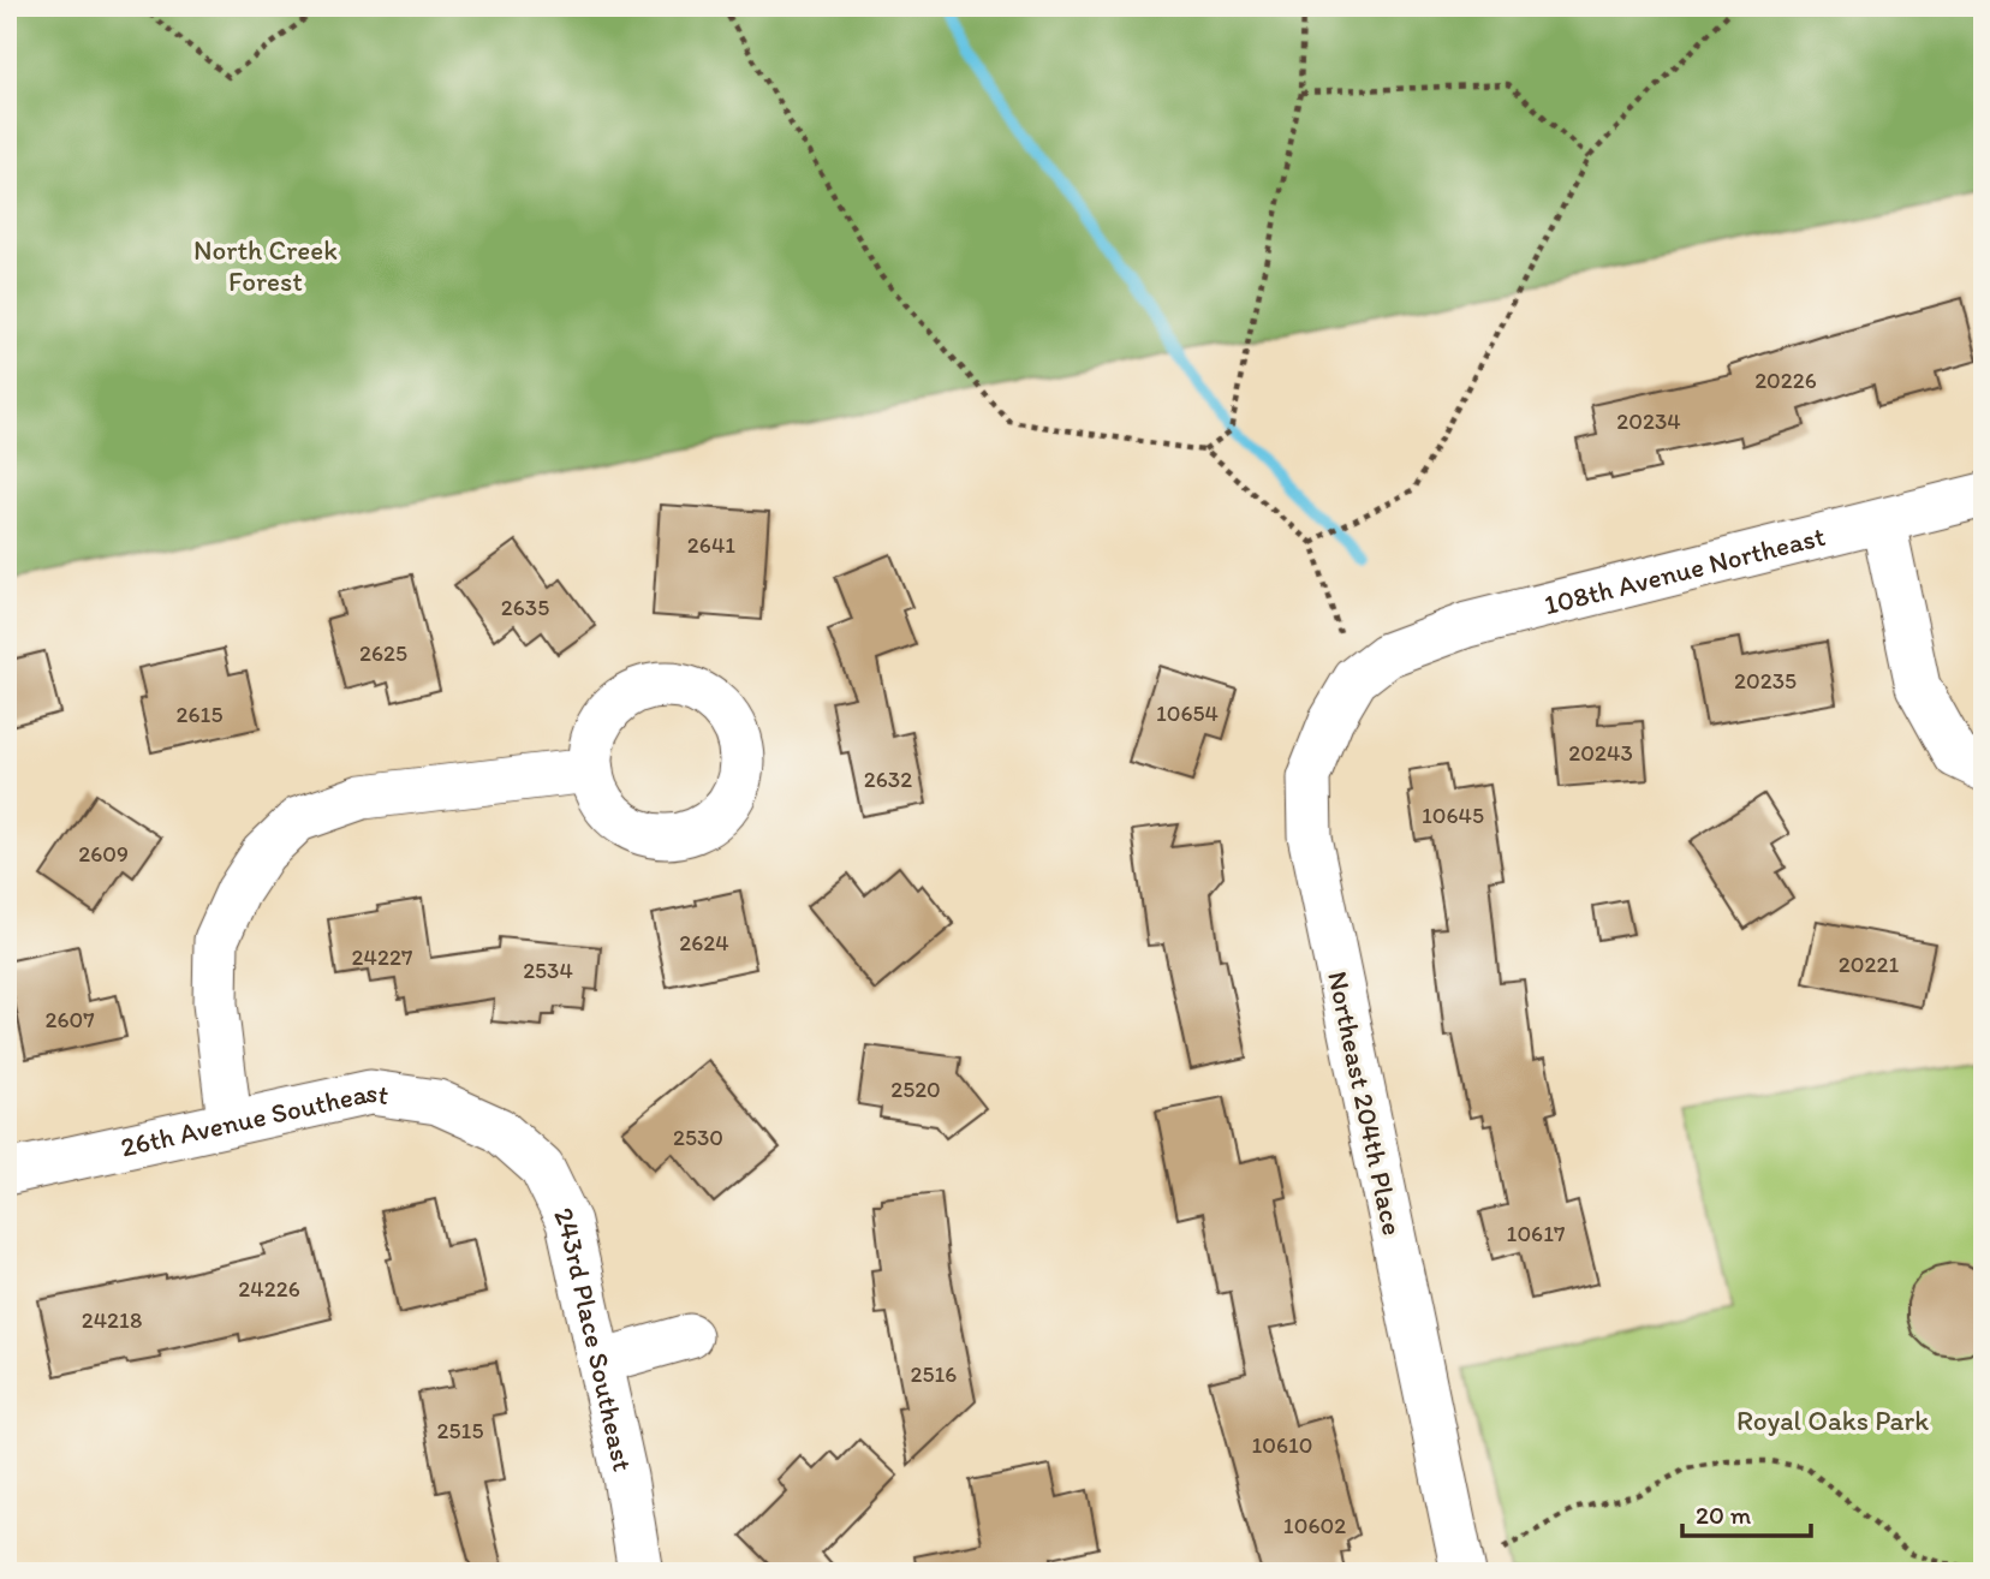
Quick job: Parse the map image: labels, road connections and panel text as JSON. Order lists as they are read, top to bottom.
{
  "streets": {
    "street": [
      "108th Avenue Northeast",
      "Northeast 204th Place",
      "26th Avenue Southeast",
      "243rd Place Southeast"
    ]
  },
  "crossings": [
    ["108th Avenue Northeast", "Northeast 204th Place"],
    ["26th Avenue Southeast", "243rd Place Southeast"]
  ],
  "parks": ["North Creek Forest", "Royal Oaks Park"],
  "house_numbers": [
    "20226",
    "20234",
    "2641",
    "2635",
    "2625",
    "20235",
    "10654",
    "2615",
    "20243",
    "2632",
    "10645",
    "2609",
    "2624",
    "24227",
    "20221",
    "2534",
    "2607",
    "2520",
    "2530",
    "10617",
    "24226",
    "24218",
    "2516",
    "2515",
    "10610",
    "10602"
  ],
  "scale_bar": "20 m"
}
